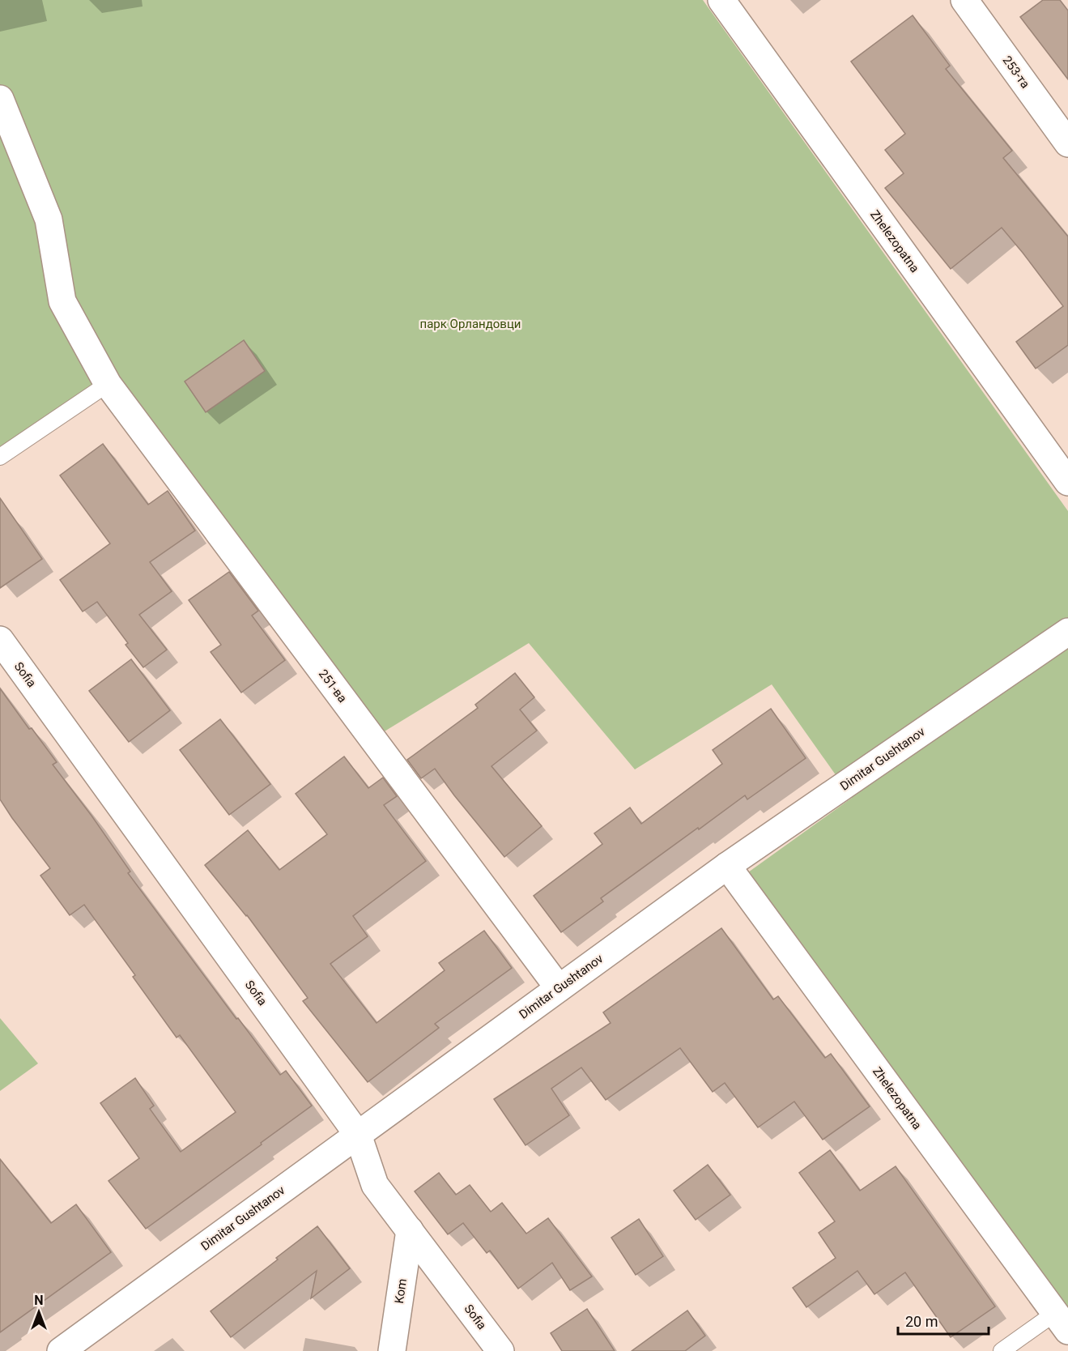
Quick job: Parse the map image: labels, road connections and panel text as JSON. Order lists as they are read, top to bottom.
{
  "streets": {
    "street": [
      "253-та",
      "Zhelezopatna",
      "Sofia",
      "251-ва",
      "Dimitar Gushtanov",
      "Kom"
    ]
  },
  "crossings": [
    ["Zhelezopatna", "Dimitar Gushtanov"],
    ["Sofia", "Dimitar Gushtanov"],
    ["Sofia", "Kom"],
    ["251-ва", "Dimitar Gushtanov"]
  ],
  "parks": ["парк Орландовци"],
  "scale_bar": "20 m",
  "north": "top"
}
